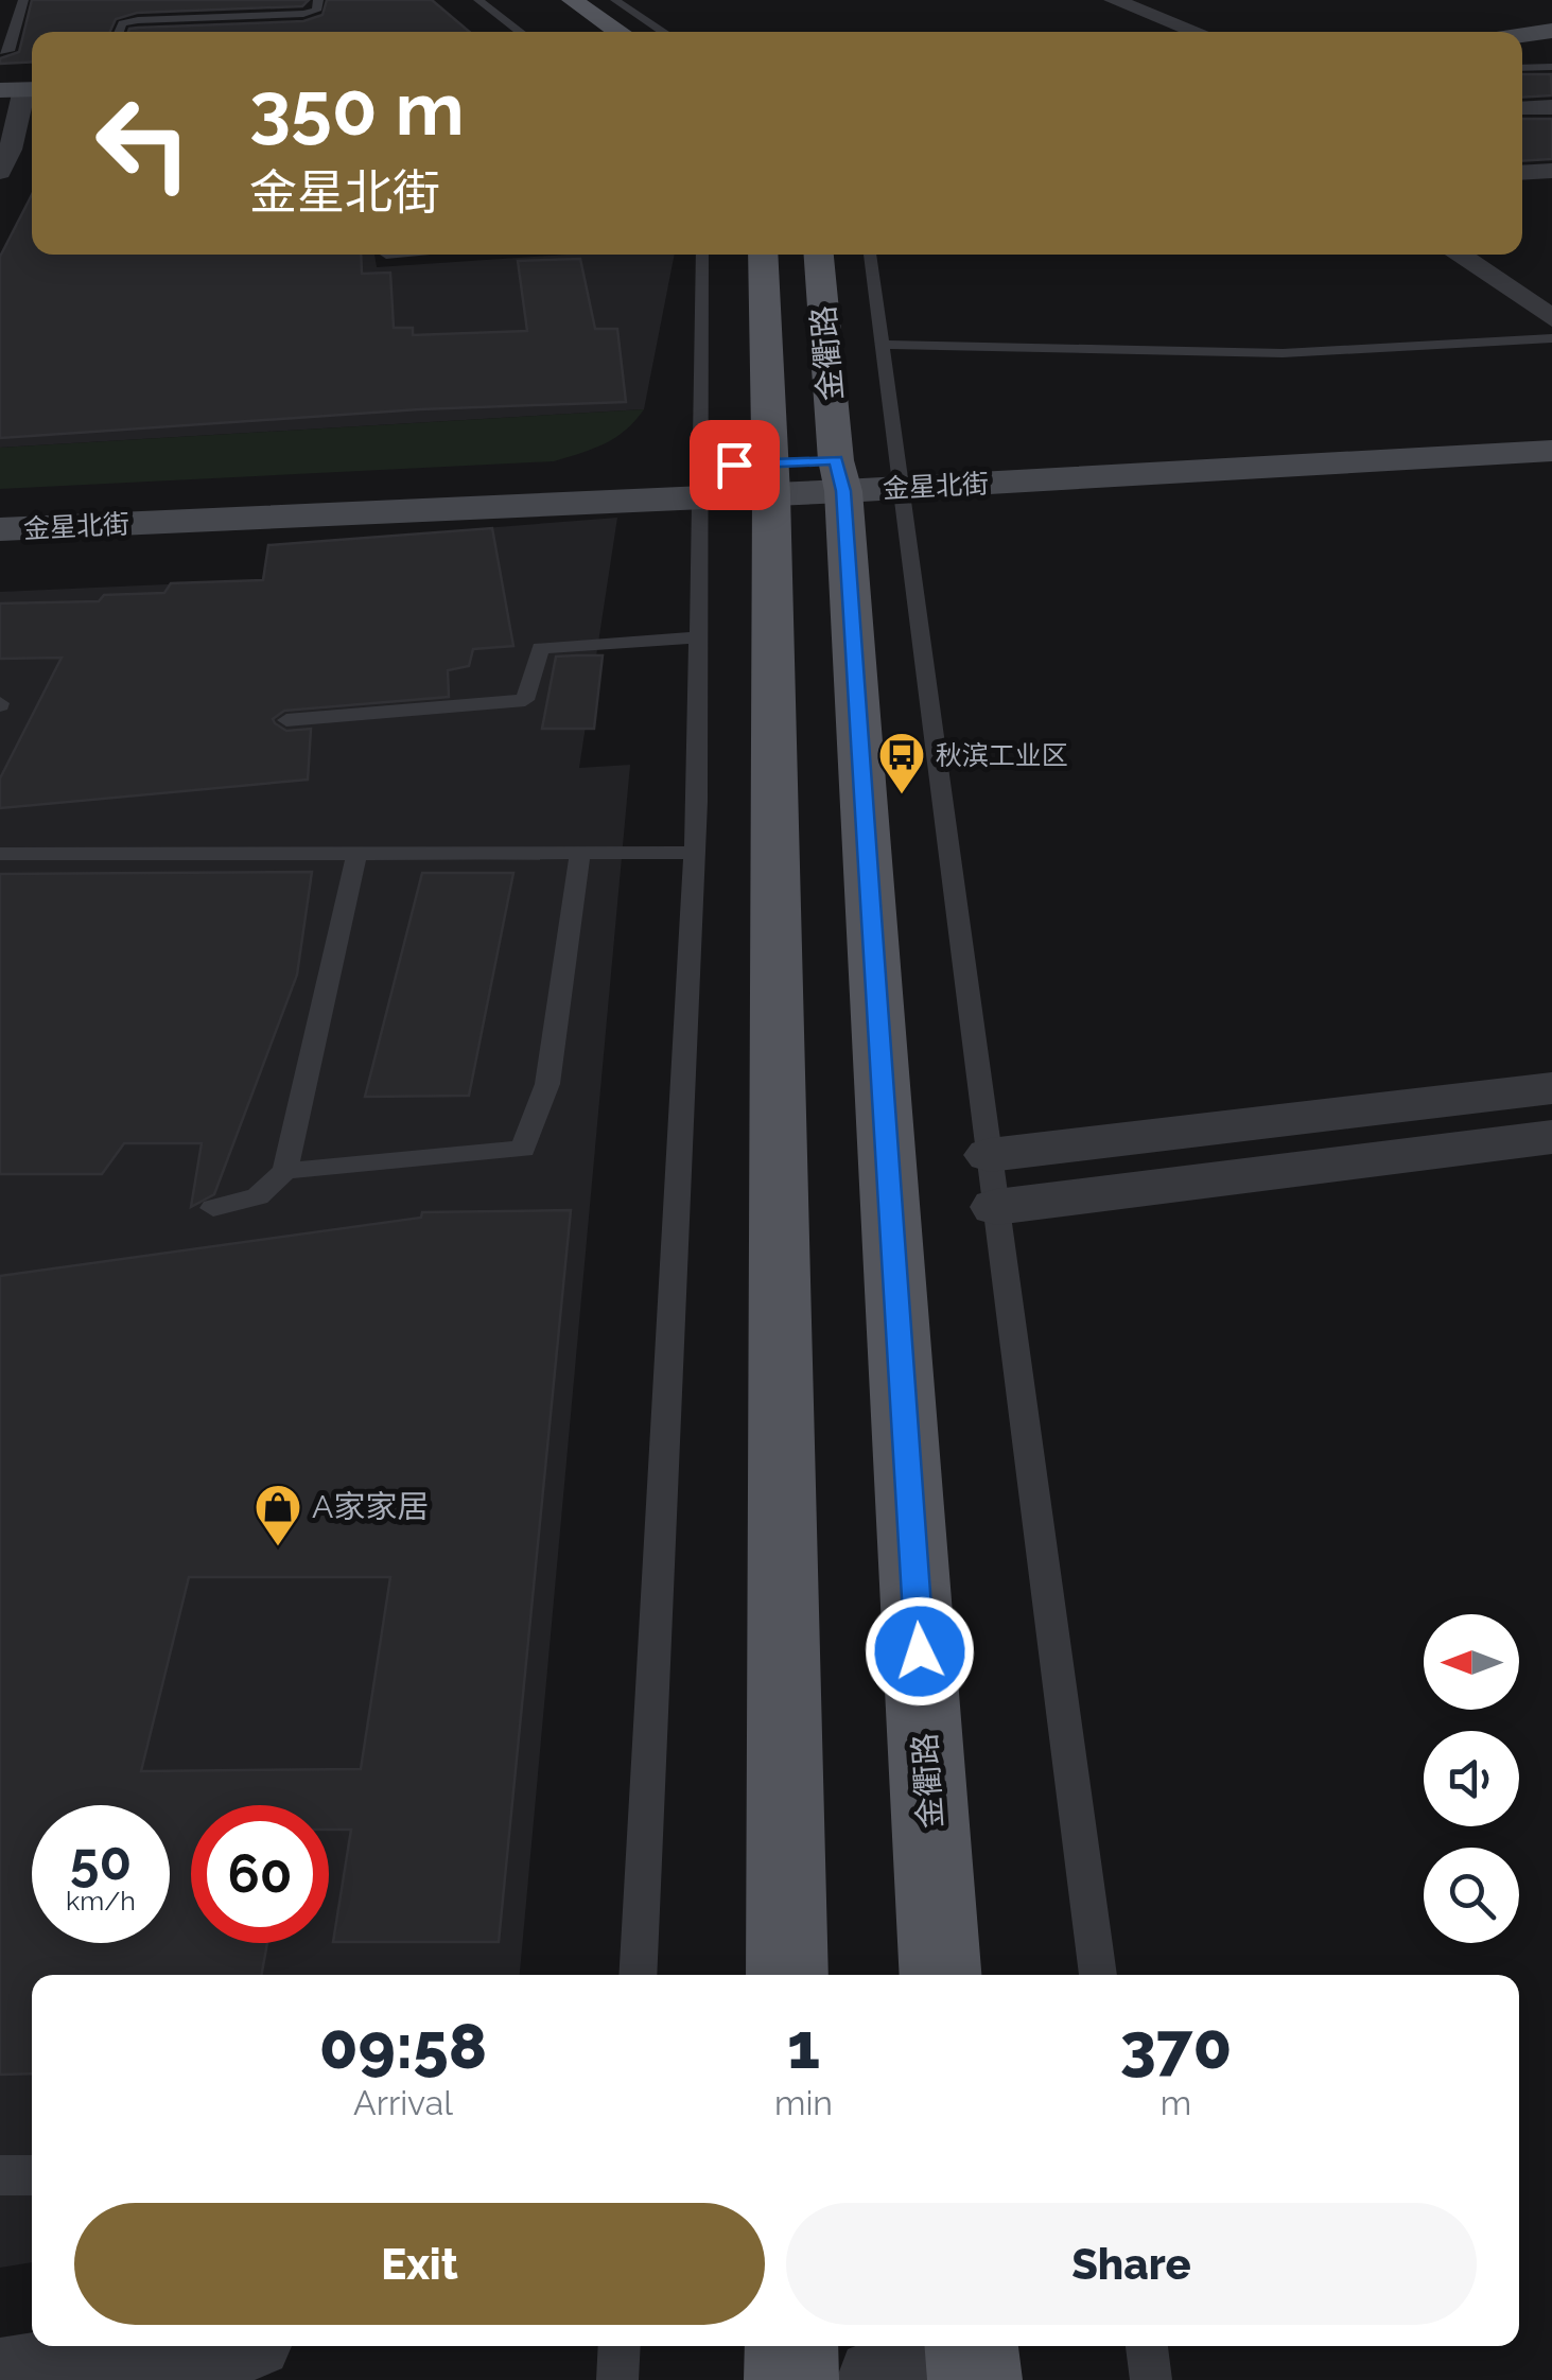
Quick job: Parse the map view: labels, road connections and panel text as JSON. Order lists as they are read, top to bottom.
{
  "streets": {
    "main road": ["金衢路", "金星北街"]
  },
  "crossings": [
    ["金衢路", "金星北街"]
  ],
  "places": {
    "bus stop": ["秋滨工业区"],
    "shop": ["A家家居"]
  },
  "north": "left",
  "page": {
    "turn": ["350 m", "金星北街"],
    "speed": "50 km/h",
    "limit": "60",
    "eta": [
      "09:58",
      "Arrival",
      "1",
      "min",
      "370",
      "m"
    ],
    "buttons": ["Exit", "Share"]
  }
}
